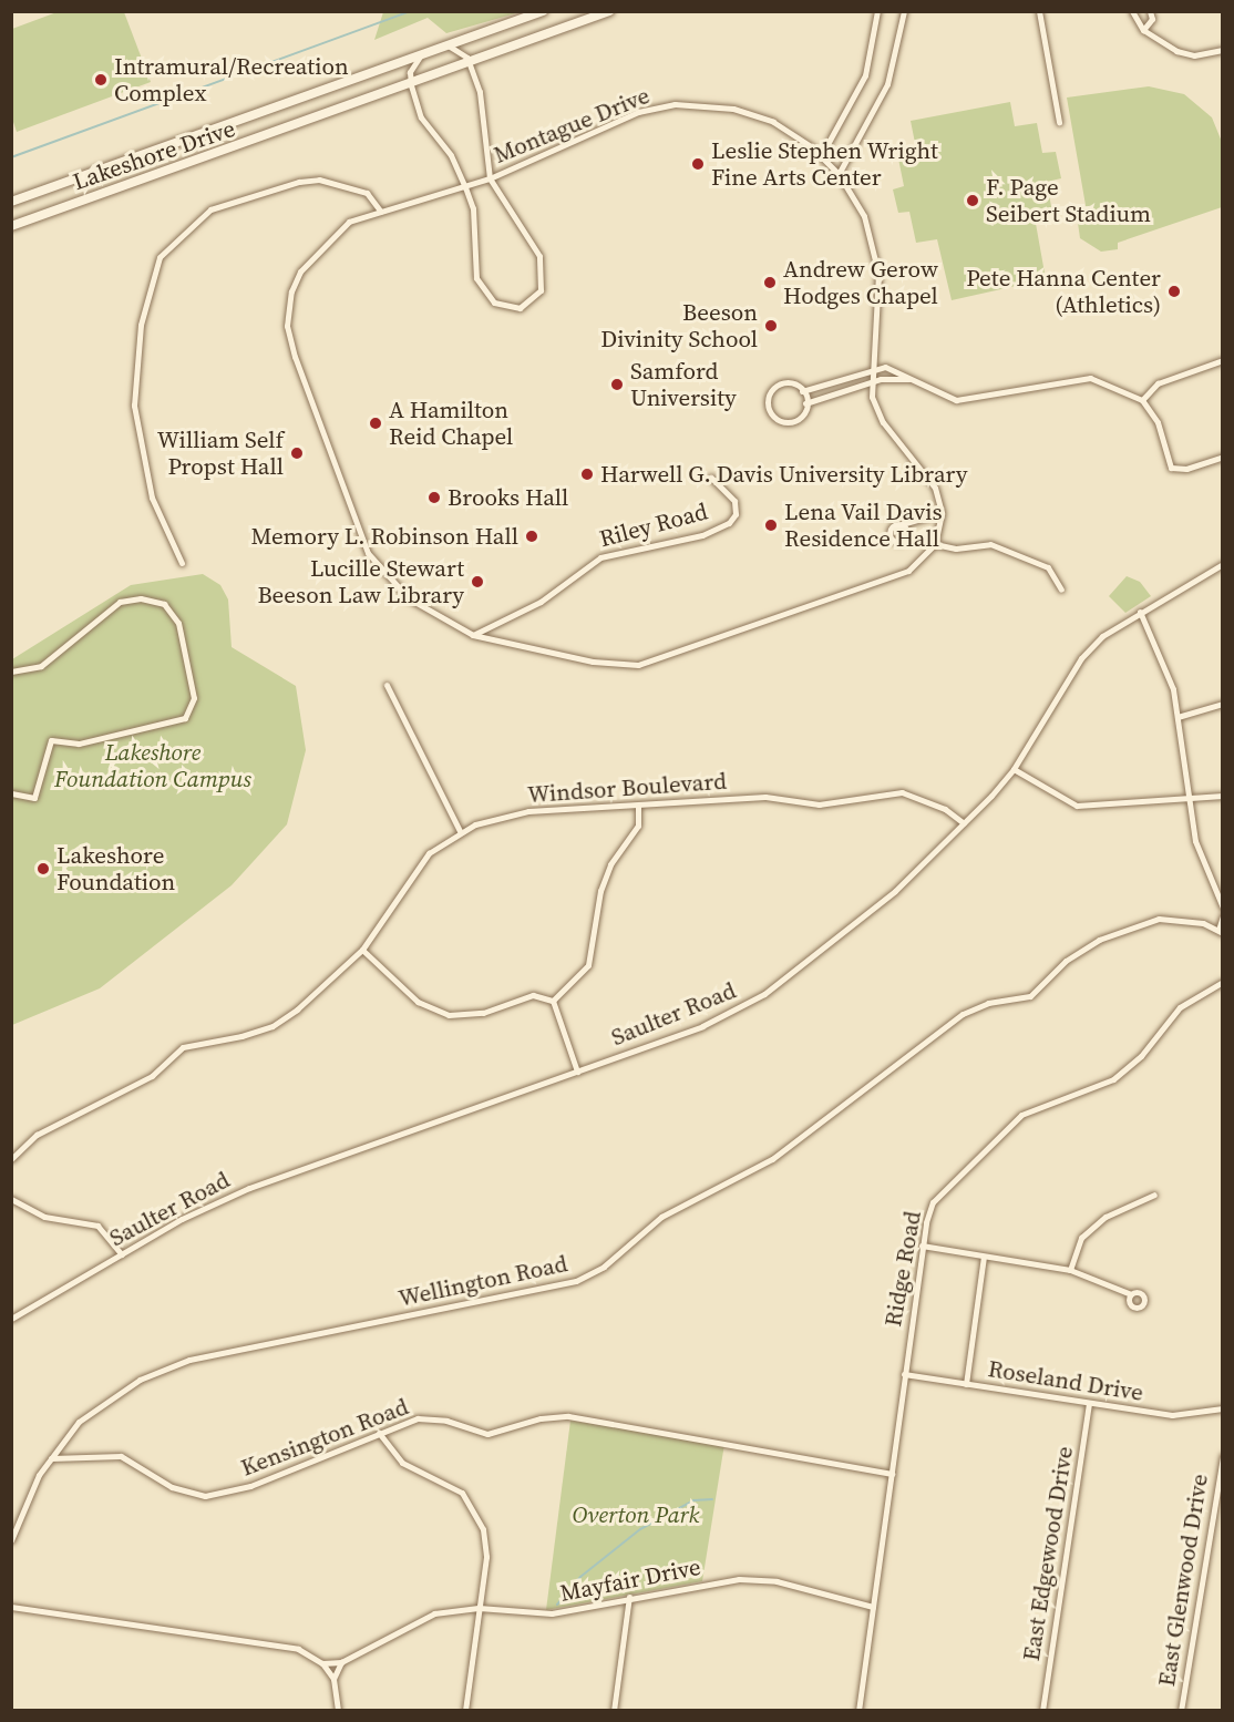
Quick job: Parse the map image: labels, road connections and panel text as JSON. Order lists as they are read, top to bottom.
{
  "streets": {
    "main road": ["Lakeshore Drive"],
    "street": [
      "Montague Drive",
      "Riley Road",
      "Windsor Boulevard",
      "Saulter Road",
      "Ridge Road",
      "Wellington Road",
      "Roseland Drive",
      "Kensington Road",
      "East Edgewood Drive",
      "Mayfair Drive",
      "East Glenwood Drive"
    ]
  },
  "crossings": [
    ["Montague Drive", "Riley Road"],
    ["Windsor Boulevard", "Saulter Road"],
    ["Ridge Road", "Roseland Drive"],
    ["Ridge Road", "Kensington Road"],
    ["Ridge Road", "Mayfair Drive"],
    ["Wellington Road", "Kensington Road"],
    ["Roseland Drive", "East Edgewood Drive"]
  ],
  "parks": ["Lakeshore Foundation Campus", "Overton Park"],
  "places": [
    "Intramural/Recreation Complex",
    "Leslie Stephen Wright Fine Arts Center",
    "F. Page Seibert Stadium",
    "Andrew Gerow Hodges Chapel",
    "Pete Hanna Center (Athletics)",
    "Beeson Divinity School",
    "Samford University",
    "A Hamilton Reid Chapel",
    "William Self Propst Hall",
    "Harwell G. Davis University Library",
    "Brooks Hall",
    "Lena Vail Davis Residence Hall",
    "Memory L. Robinson Hall",
    "Lucille Stewart Beeson Law Library",
    "Lakeshore Foundation"
  ]
}
